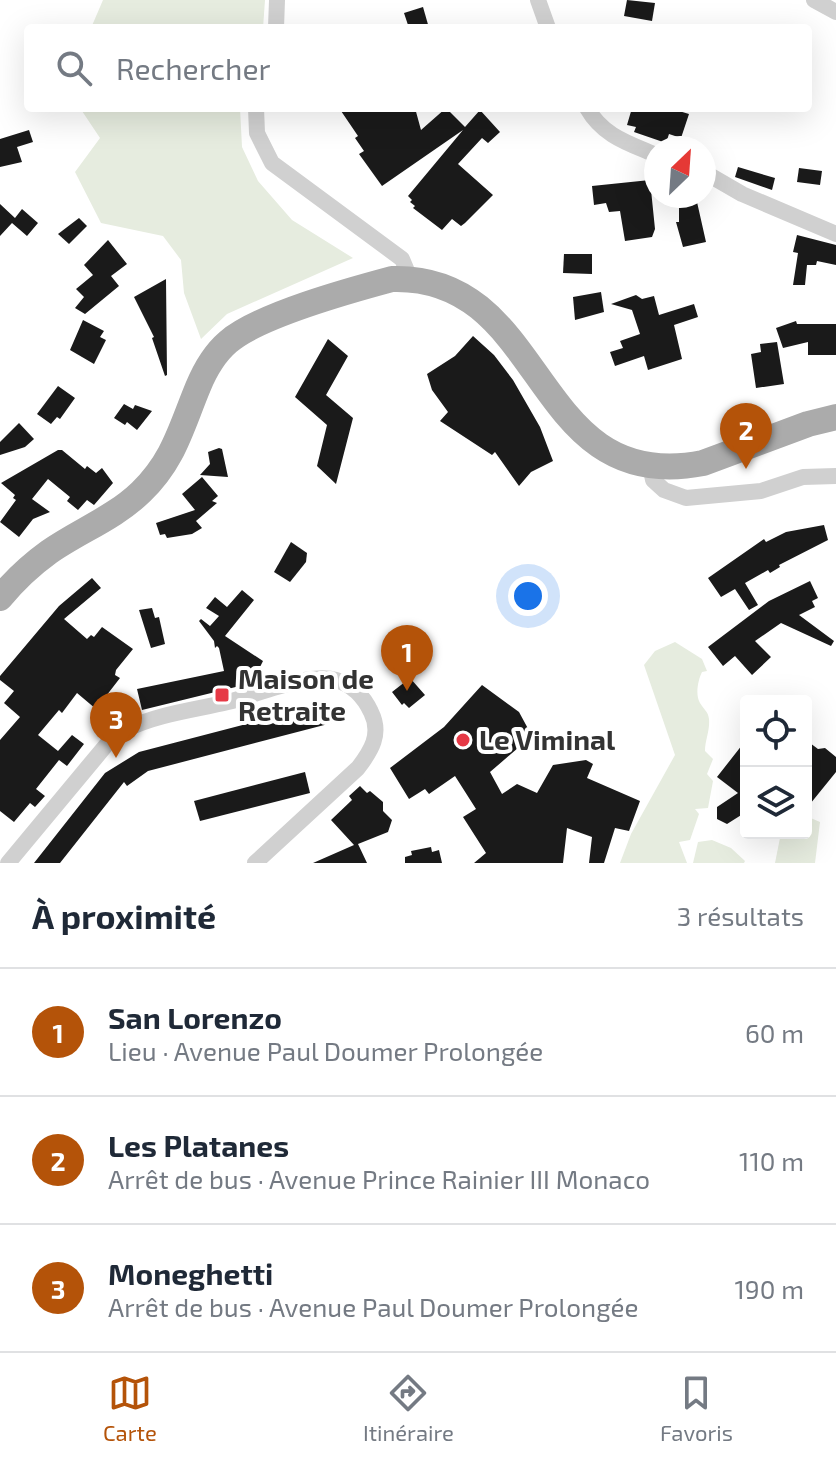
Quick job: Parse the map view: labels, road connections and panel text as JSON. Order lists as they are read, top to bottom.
{
  "places": {
    "transit": ["Maison de Retraite"],
    "other": ["Le Viminal"]
  },
  "north": "top right",
  "page": {
    "search": "Rechercher",
    "pins": ["2", "1", "3"],
    "heading": ["À proximité", "3 résultats"],
    "list": [
      {
        "mark": "1",
        "name": "San Lorenzo",
        "note": "Lieu · Avenue Paul Doumer Prolongée",
        "value": "60 m"
      },
      {
        "mark": "2",
        "name": "Les Platanes",
        "note": "Arrêt de bus · Avenue Prince Rainier III Monaco",
        "value": "110 m"
      },
      {
        "mark": "3",
        "name": "Moneghetti",
        "note": "Arrêt de bus · Avenue Paul Doumer Prolongée",
        "value": "190 m"
      }
    ],
    "nav": ["Carte", "Itinéraire", "Favoris"]
  }
}
